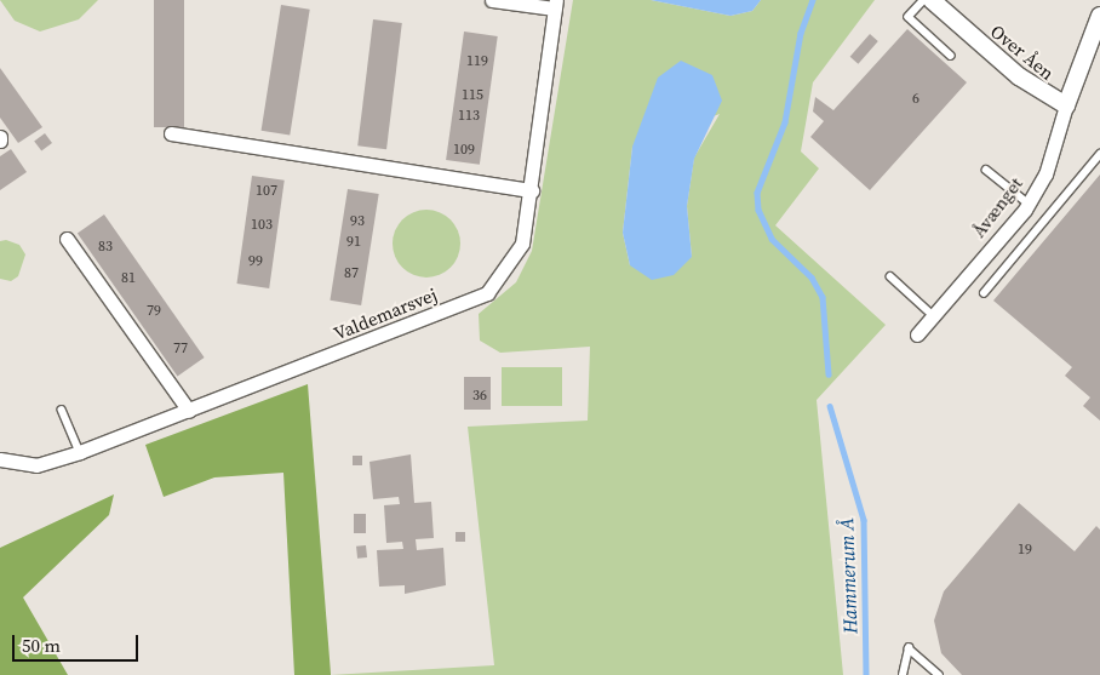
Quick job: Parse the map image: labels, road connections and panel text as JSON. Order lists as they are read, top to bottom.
{
  "streets": {
    "street": ["Over Åen", "Åvænget", "Valdemarsvej"]
  },
  "crossings": [
    ["Over Åen", "Åvænget"]
  ],
  "water": ["Hammerum Å"],
  "house_numbers": [
    "119",
    "115",
    "6",
    "113",
    "109",
    "107",
    "93",
    "103",
    "91",
    "83",
    "99",
    "87",
    "81",
    "79",
    "77",
    "36",
    "19"
  ],
  "scale_bar": "50 m"
}
